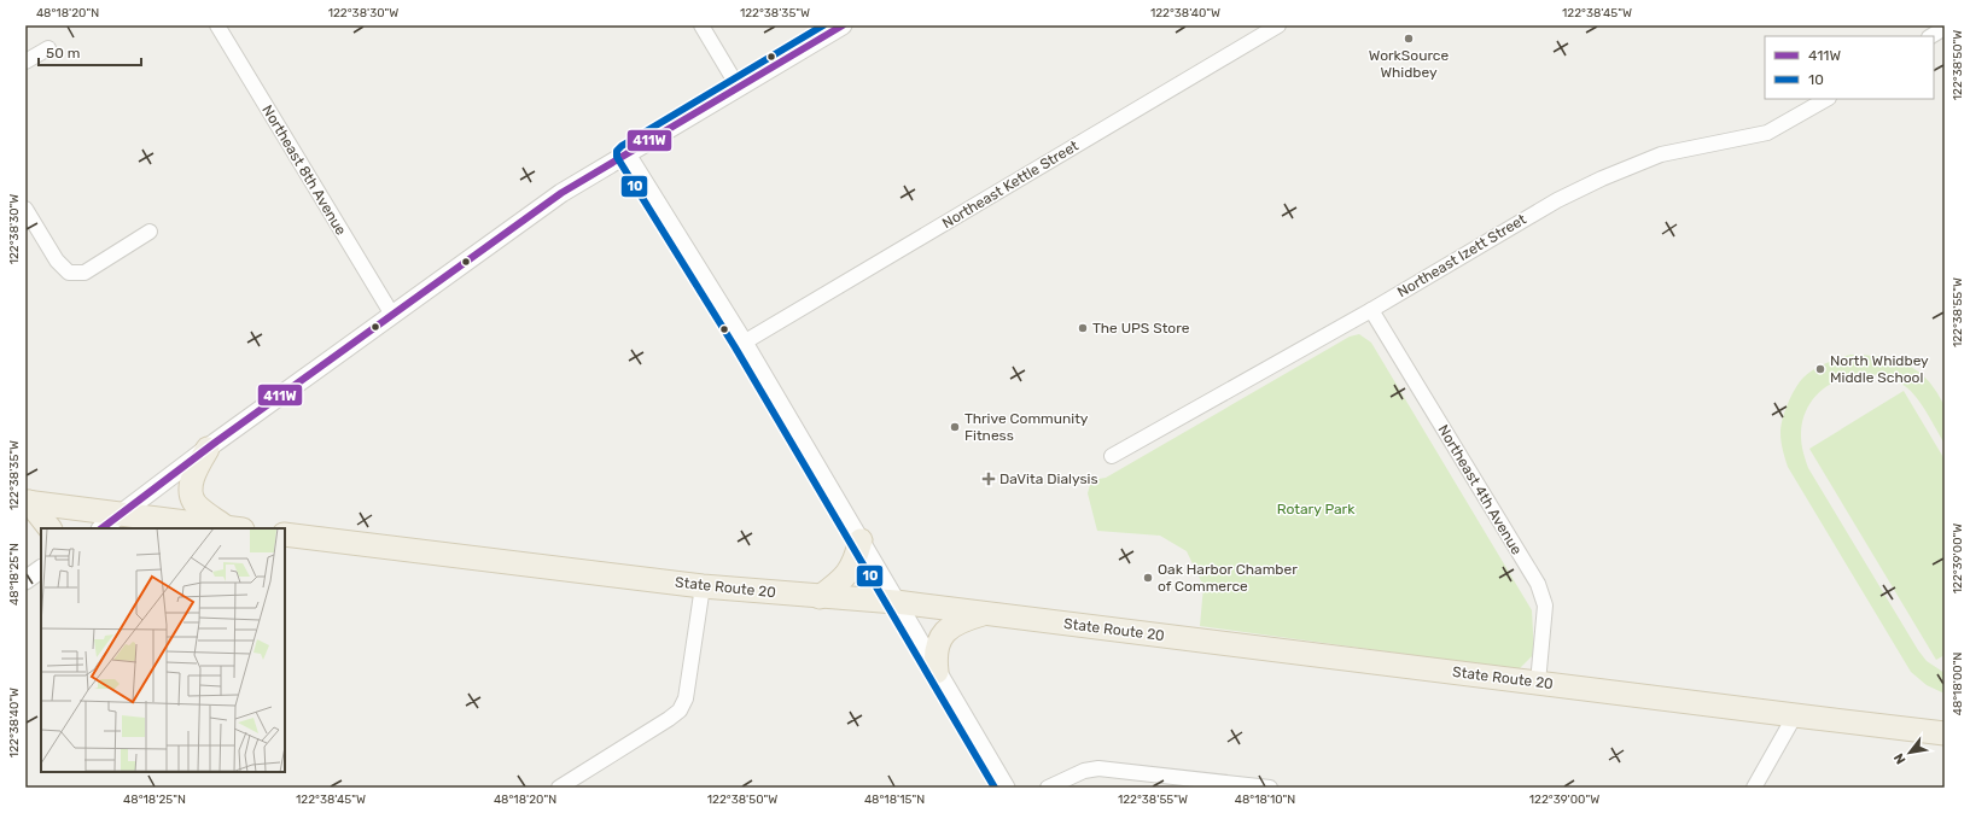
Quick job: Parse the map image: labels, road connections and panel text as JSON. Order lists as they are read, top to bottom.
{
  "streets": {
    "main road": ["State Route 20"],
    "street": [
      "Northeast 8th Avenue",
      "Northeast Kettle Street",
      "Northeast Izett Street",
      "Northeast 4th Avenue"
    ]
  },
  "crossings": [
    ["Northeast Izett Street", "Northeast 4th Avenue"],
    ["Northeast 4th Avenue", "State Route 20"]
  ],
  "parks": ["Rotary Park"],
  "places": {
    "other": [
      "WorkSource Whidbey",
      "The UPS Store",
      "North Whidbey Middle School",
      "Thrive Community Fitness",
      "Oak Harbor Chamber of Commerce"
    ],
    "health": ["DaVita Dialysis"]
  },
  "lines": ["transit line 411W", "transit line 10"],
  "legend": ["411W", "10"],
  "scale_bar": "50 m",
  "north": "bottom left",
  "coordinates": [
    "48°18'20\"N",
    "122°38'30\"W",
    "122°38'35\"W",
    "122°38'40\"W",
    "122°38'45\"W",
    "122°38'50\"W",
    "122°38'55\"W",
    "122°39'00\"W",
    "48°18'25\"N",
    "48°18'00\"N",
    "48°18'15\"N",
    "48°18'10\"N"
  ]
}
